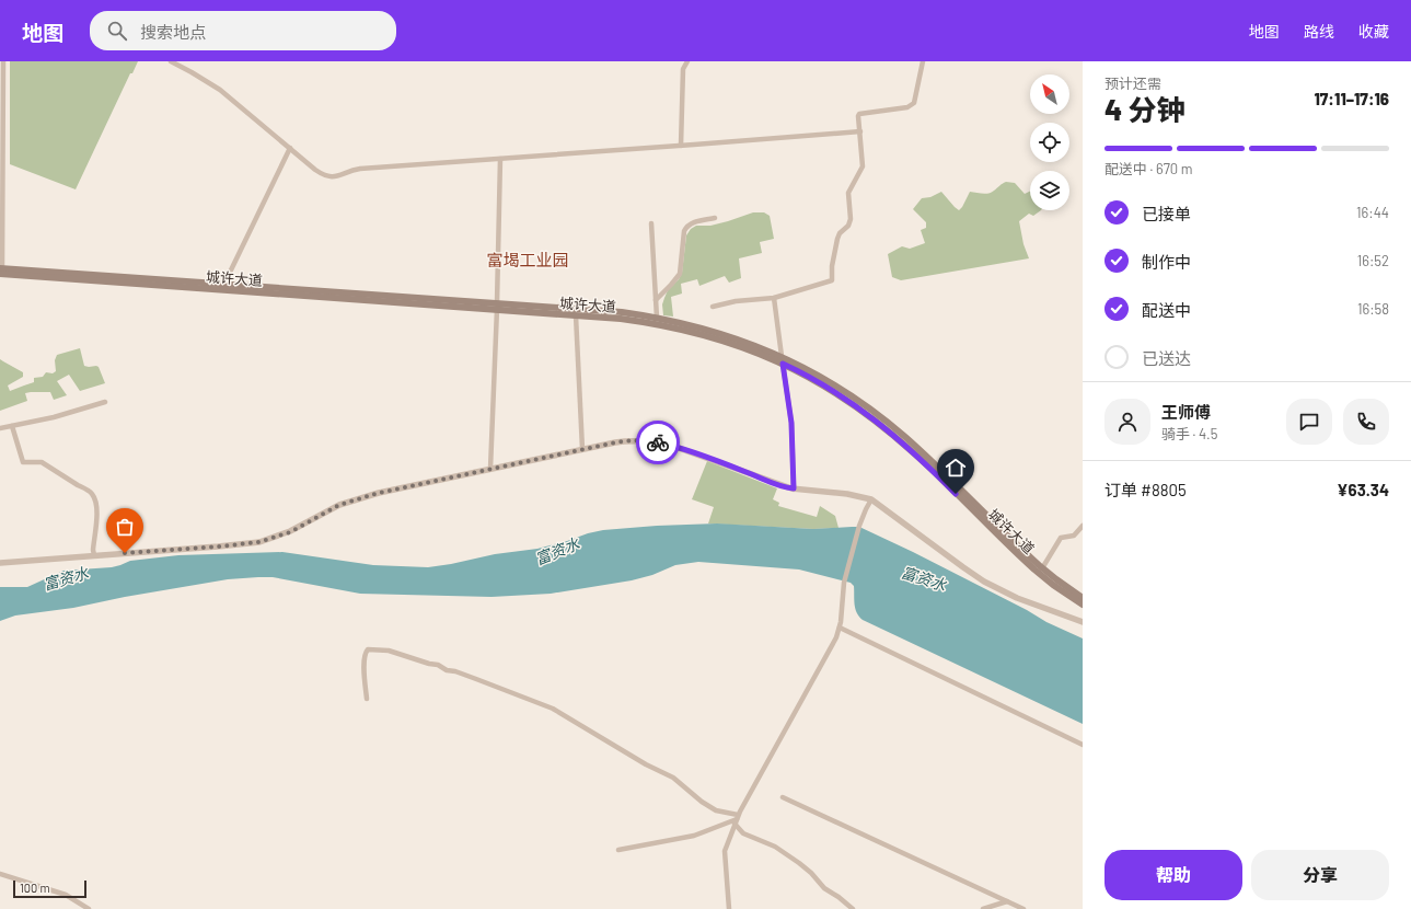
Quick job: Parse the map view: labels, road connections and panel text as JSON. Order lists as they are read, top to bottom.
{
  "streets": {
    "main road": ["城许大道"]
  },
  "districts": ["富堨工业园"],
  "water": ["富资水"],
  "scale_bar": "100 m",
  "north": "top left",
  "page": {
    "header": "地图",
    "search": "搜索地点",
    "nav": ["地图", "路线", "收藏"],
    "heading": ["4 分钟", "预计还需", "17:11–17:16"],
    "panel": [
      "王师傅",
      "骑手 · 4.5",
      "订单 #8805",
      "¥63.34"
    ],
    "bar": "配送中 · 670 m",
    "list": [
      ["已接单", "16:44"],
      ["制作中", "16:52"],
      ["配送中", "16:58"],
      "已送达"
    ],
    "buttons": ["帮助", "分享"],
    "scale": "100 m"
  }
}
